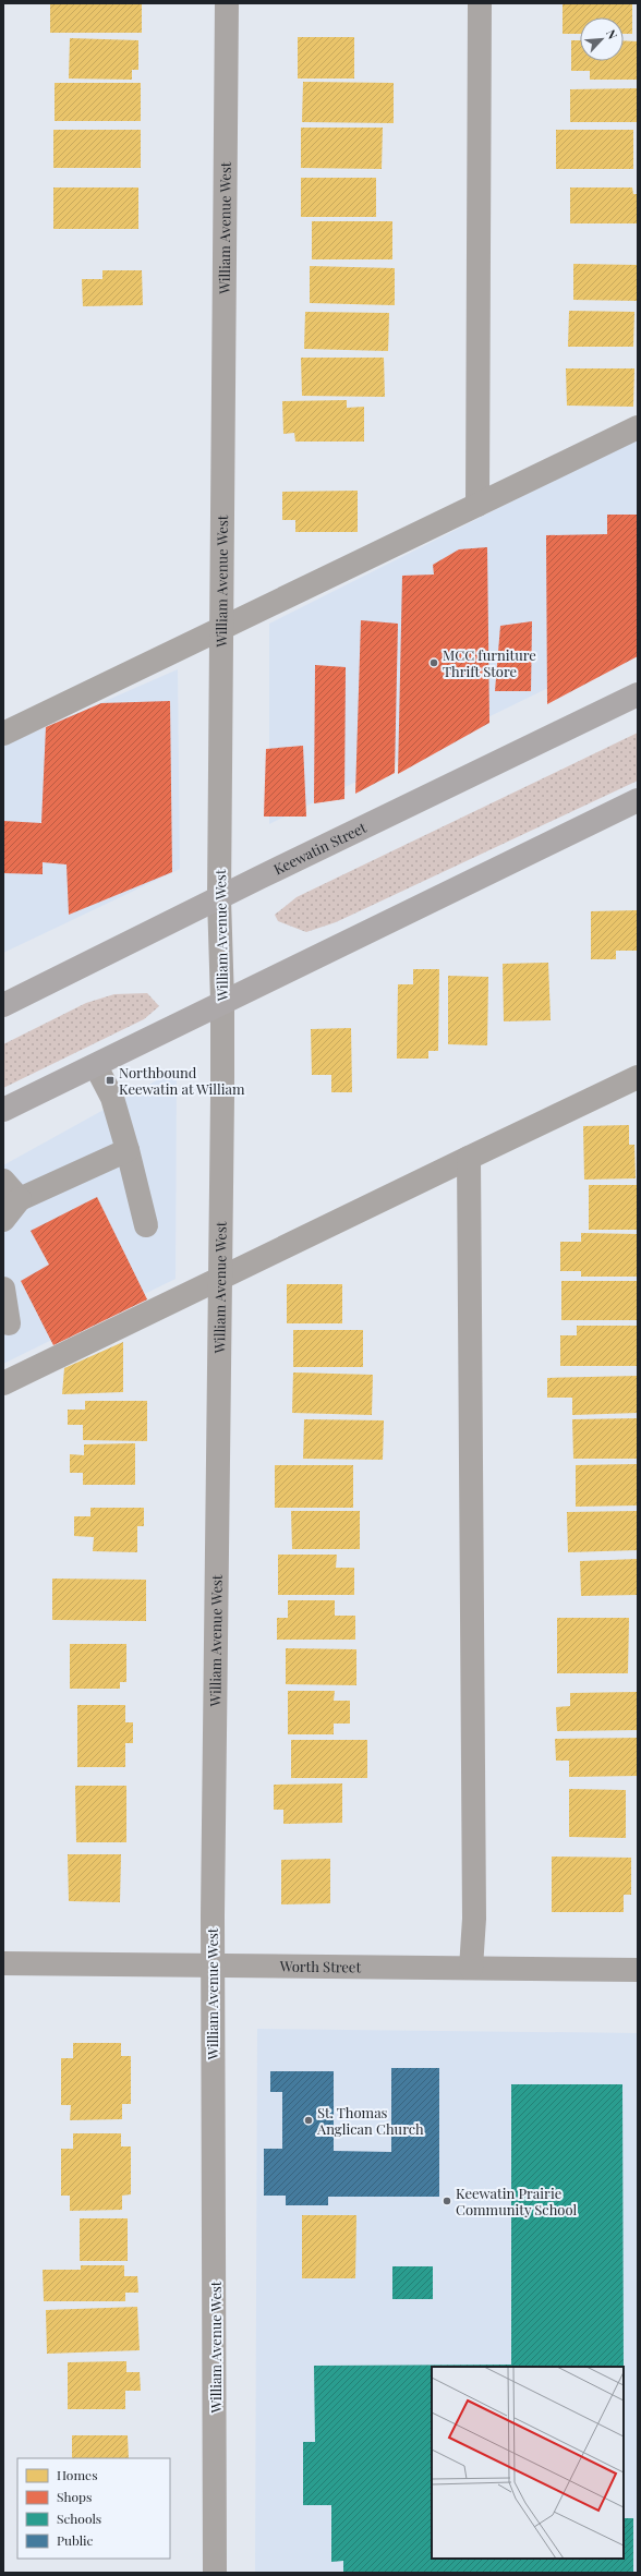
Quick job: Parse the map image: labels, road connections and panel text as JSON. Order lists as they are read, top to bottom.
{
  "streets": {
    "main road": ["Keewatin Street"],
    "street": ["William Avenue West", "Worth Street"]
  },
  "crossings": [
    ["William Avenue West", "Keewatin Street"],
    ["William Avenue West", "Worth Street"]
  ],
  "places": {
    "other": ["MCC furniture Thrift Store", "St. Thomas Anglican Church", "Keewatin Prairie Community School"],
    "transit": ["Northbound Keewatin at William"]
  },
  "legend": [
    "Homes",
    "Shops",
    "Schools",
    "Public"
  ],
  "north": "top right"
}
